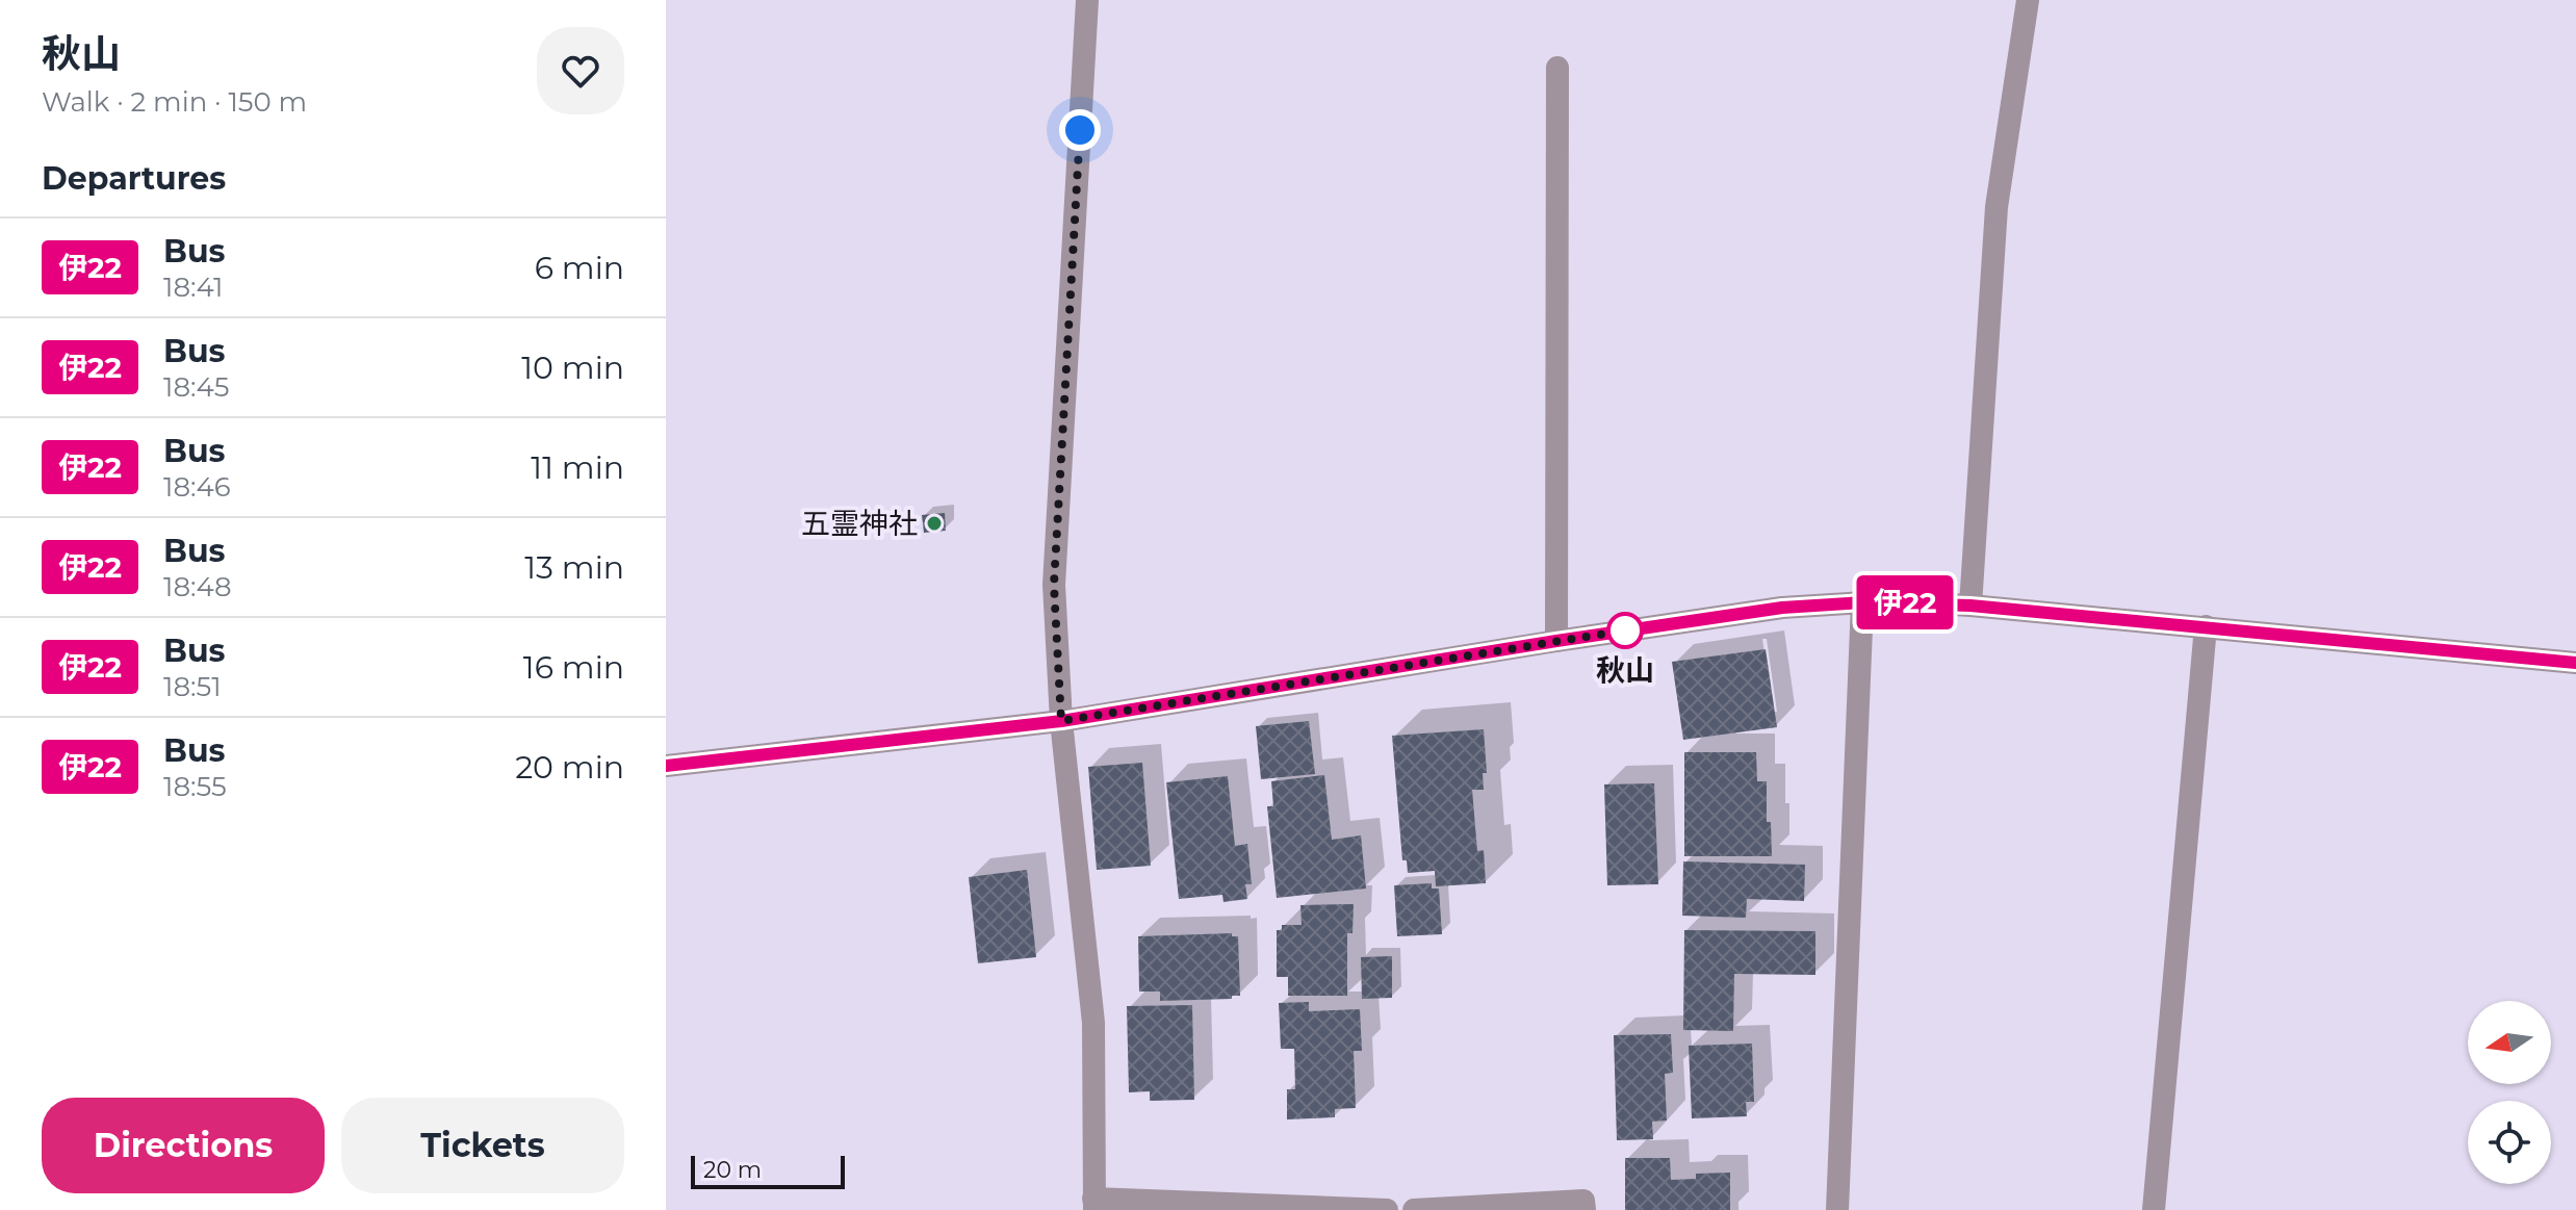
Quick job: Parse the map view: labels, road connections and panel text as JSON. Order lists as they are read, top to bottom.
{
  "places": ["五霊神社", "秋山"],
  "lines": ["bus line 伊22"],
  "scale_bar": "20 m",
  "north": "left",
  "page": {
    "heading": [
      ["秋山", "Walk · 2 min · 150 m"],
      "Departures"
    ],
    "on_map": "伊22",
    "list": [
      {
        "mark": "伊22",
        "name": "Bus",
        "note": "18:41",
        "value": "6 min"
      },
      {
        "mark": "伊22",
        "name": "Bus",
        "note": "18:45",
        "value": "10 min"
      },
      {
        "mark": "伊22",
        "name": "Bus",
        "note": "18:46",
        "value": "11 min"
      },
      {
        "mark": "伊22",
        "name": "Bus",
        "note": "18:48",
        "value": "13 min"
      },
      {
        "mark": "伊22",
        "name": "Bus",
        "note": "18:51",
        "value": "16 min"
      },
      {
        "mark": "伊22",
        "name": "Bus",
        "note": "18:55",
        "value": "20 min"
      }
    ],
    "buttons": ["Directions", "Tickets"],
    "scale": "20 m"
  }
}
